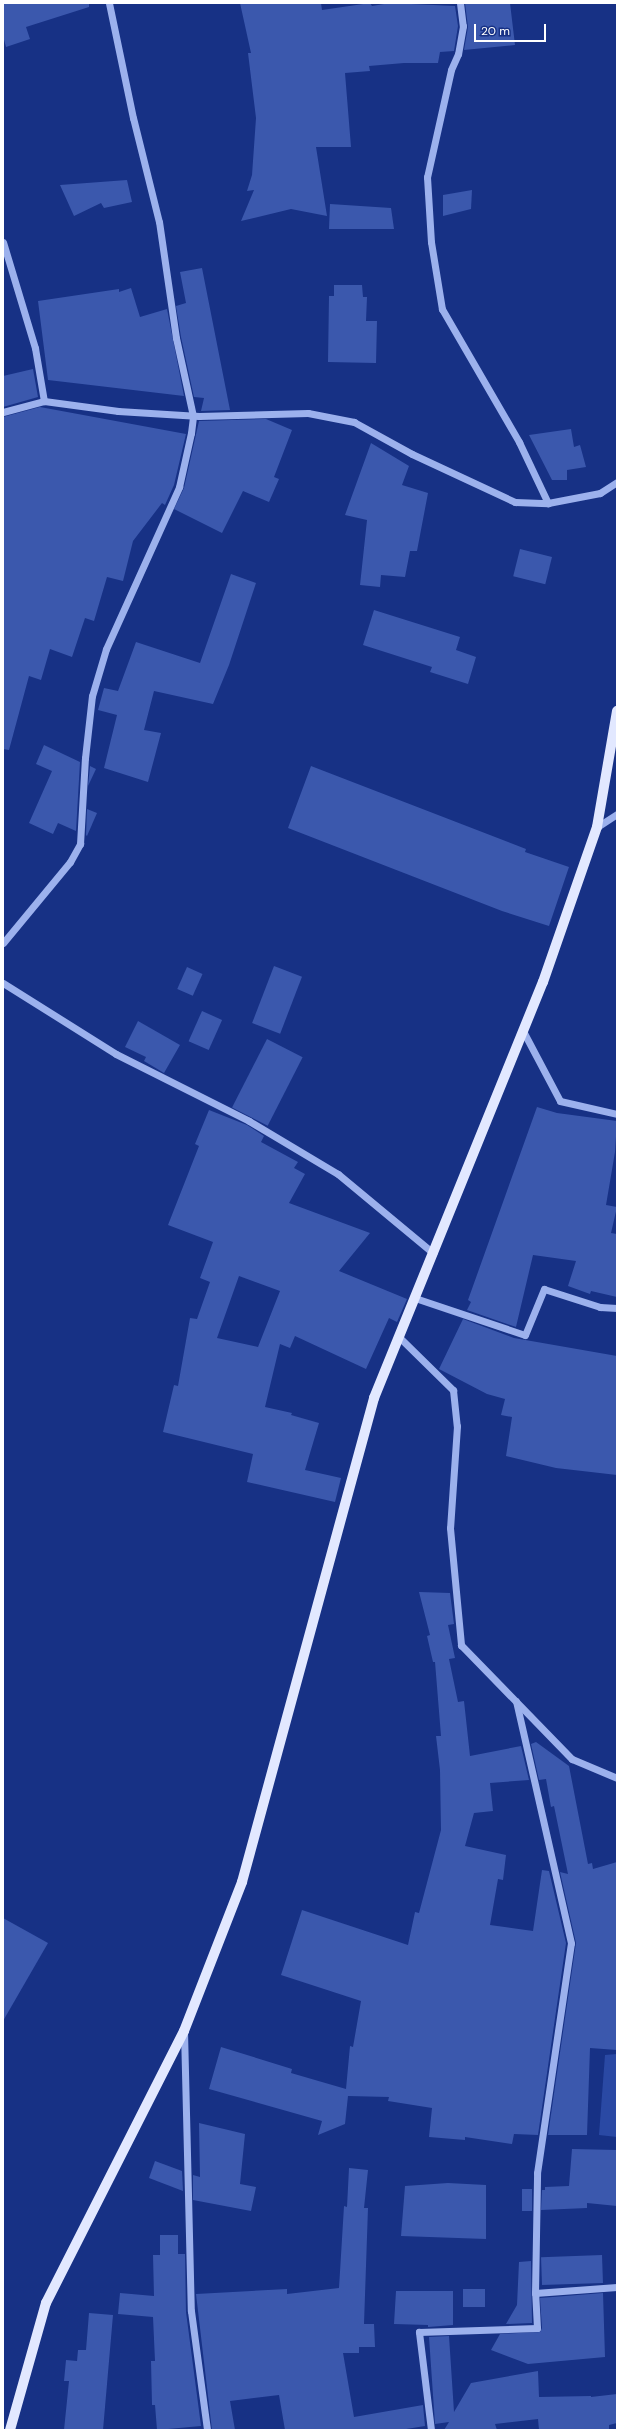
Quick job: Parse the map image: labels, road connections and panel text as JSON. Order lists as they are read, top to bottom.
{
  "scale_bar": "20 m"
}
